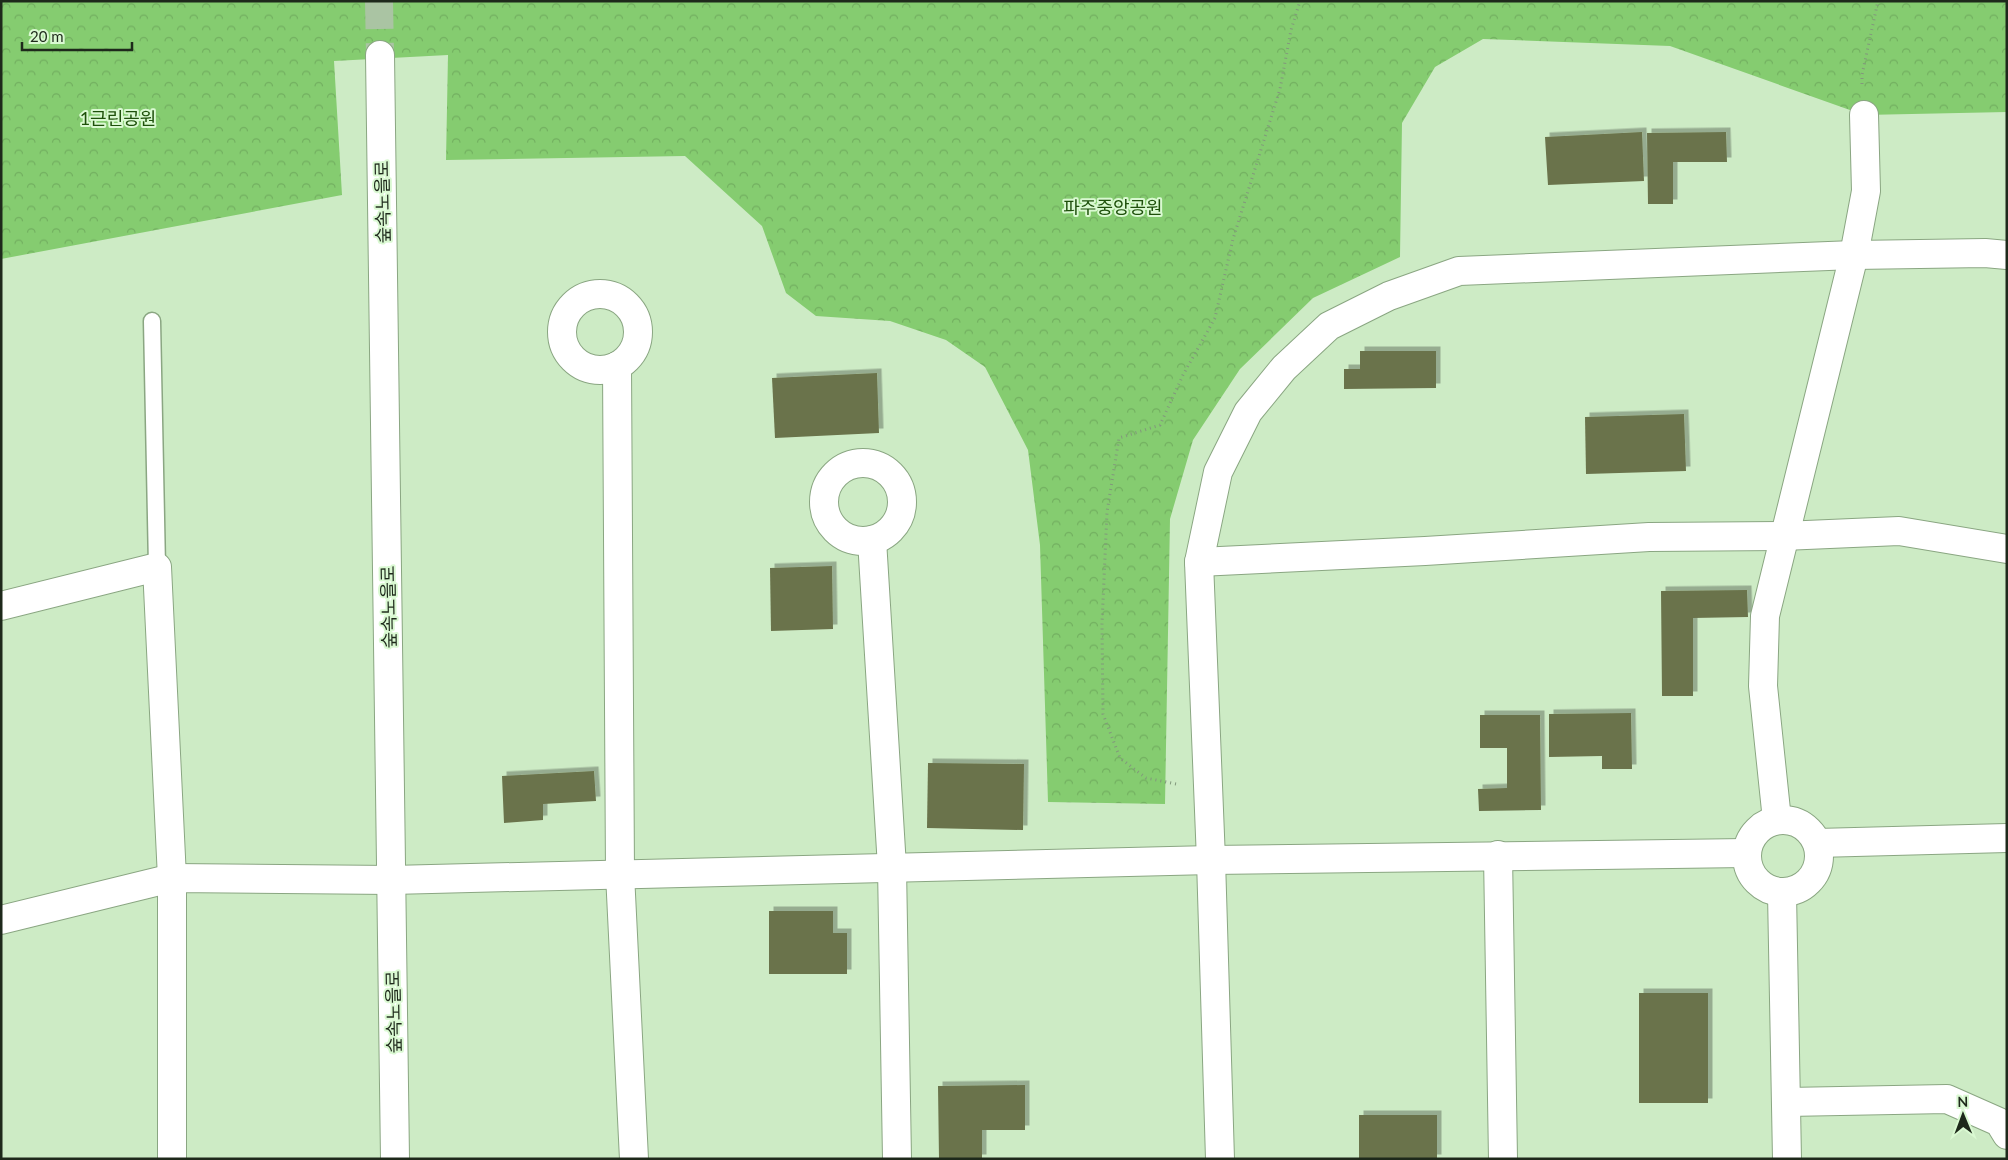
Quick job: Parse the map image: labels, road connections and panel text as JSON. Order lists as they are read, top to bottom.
{
  "streets": {
    "street": ["숲속노을로"]
  },
  "parks": ["1근린공원", "파주중앙공원"],
  "scale_bar": "20 m",
  "north": "top"
}
